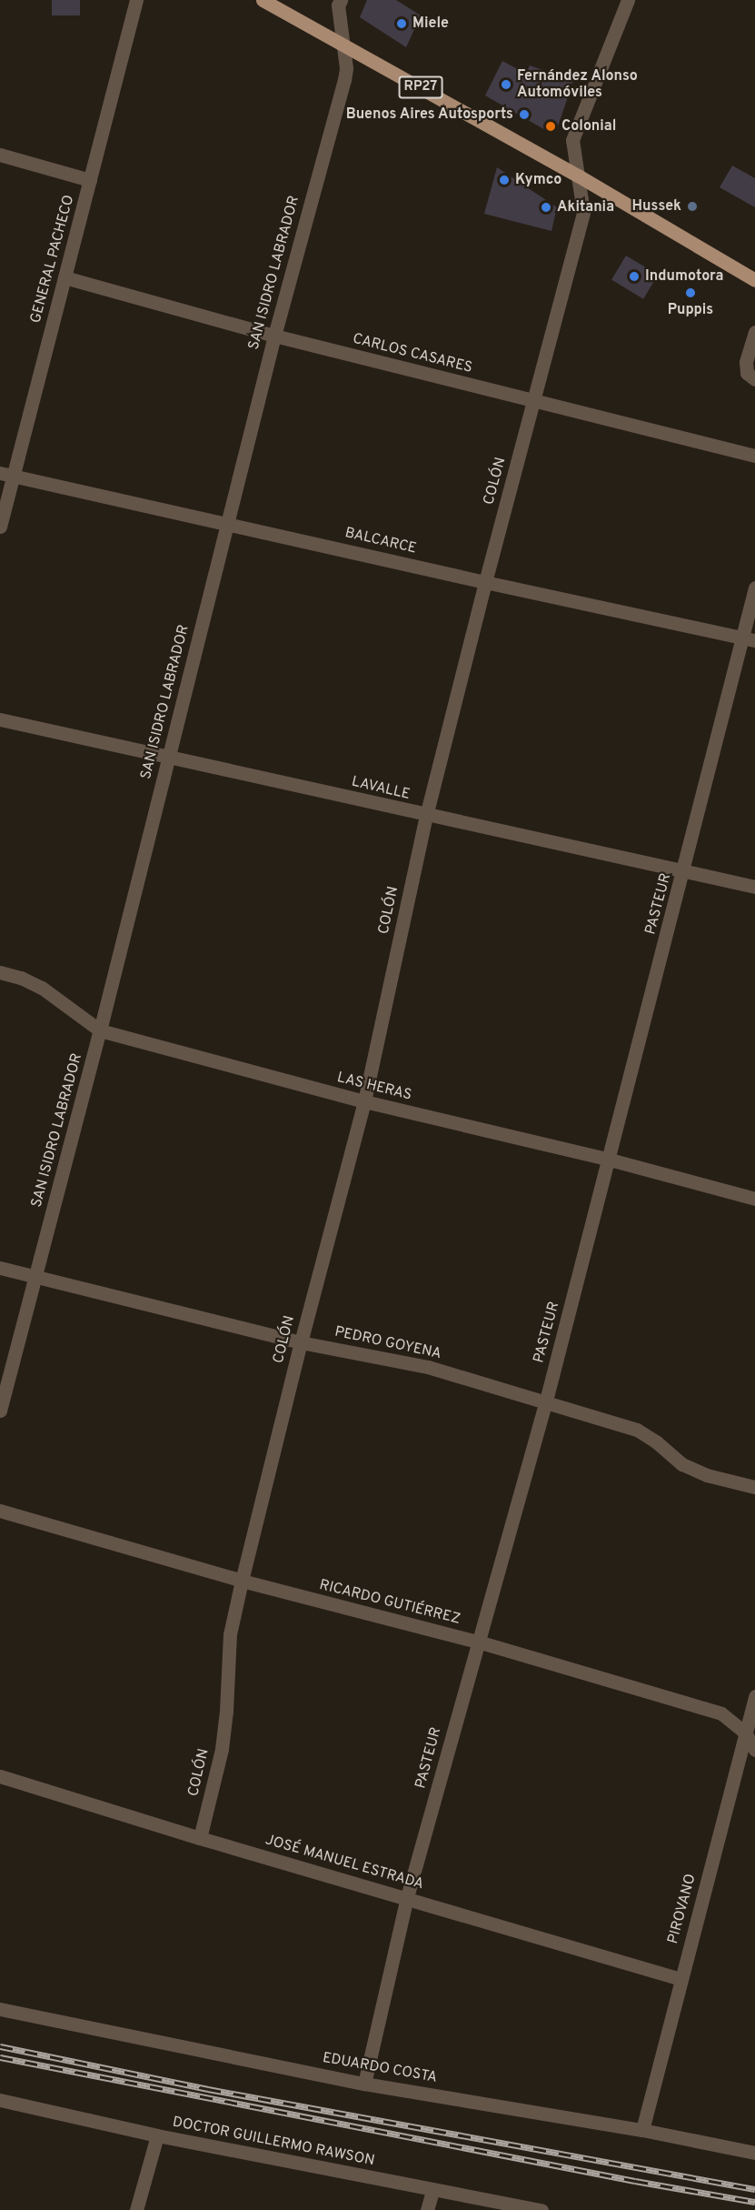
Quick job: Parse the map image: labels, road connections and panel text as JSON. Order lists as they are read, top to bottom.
{
  "streets": {
    "main road": ["RP27"],
    "street": [
      "GENERAL PACHECO",
      "SAN ISIDRO LABRADOR",
      "CARLOS CASARES",
      "COLÓN",
      "BALCARCE",
      "LAVALLE",
      "PASTEUR",
      "LAS HERAS",
      "PEDRO GOYENA",
      "RICARDO GUTIÉRREZ",
      "JOSÉ MANUEL ESTRADA",
      "PIROVANO",
      "EDUARDO COSTA",
      "DOCTOR GUILLERMO RAWSON"
    ]
  },
  "crossings": [
    ["RP27", "SAN ISIDRO LABRADOR"],
    ["RP27", "COLÓN"],
    ["GENERAL PACHECO", "CARLOS CASARES"],
    ["GENERAL PACHECO", "BALCARCE"],
    ["SAN ISIDRO LABRADOR", "CARLOS CASARES"],
    ["SAN ISIDRO LABRADOR", "BALCARCE"],
    ["SAN ISIDRO LABRADOR", "LAVALLE"],
    ["SAN ISIDRO LABRADOR", "LAS HERAS"],
    ["SAN ISIDRO LABRADOR", "PEDRO GOYENA"],
    ["CARLOS CASARES", "COLÓN"],
    ["COLÓN", "BALCARCE"],
    ["COLÓN", "LAVALLE"],
    ["COLÓN", "LAS HERAS"],
    ["COLÓN", "PEDRO GOYENA"],
    ["COLÓN", "RICARDO GUTIÉRREZ"],
    ["COLÓN", "JOSÉ MANUEL ESTRADA"],
    ["BALCARCE", "PASTEUR"],
    ["LAVALLE", "PASTEUR"],
    ["PASTEUR", "LAS HERAS"],
    ["PASTEUR", "PEDRO GOYENA"],
    ["PASTEUR", "RICARDO GUTIÉRREZ"],
    ["PASTEUR", "JOSÉ MANUEL ESTRADA"],
    ["PASTEUR", "EDUARDO COSTA"],
    ["RICARDO GUTIÉRREZ", "PIROVANO"],
    ["JOSÉ MANUEL ESTRADA", "PIROVANO"],
    ["PIROVANO", "EDUARDO COSTA"]
  ],
  "places": [
    "Miele",
    "Fernández Alonso Automóviles",
    "Buenos Aires Autosports",
    "Colonial",
    "Kymco",
    "Hussek",
    "Akitania",
    "Indumotora",
    "Puppis"
  ]
}
